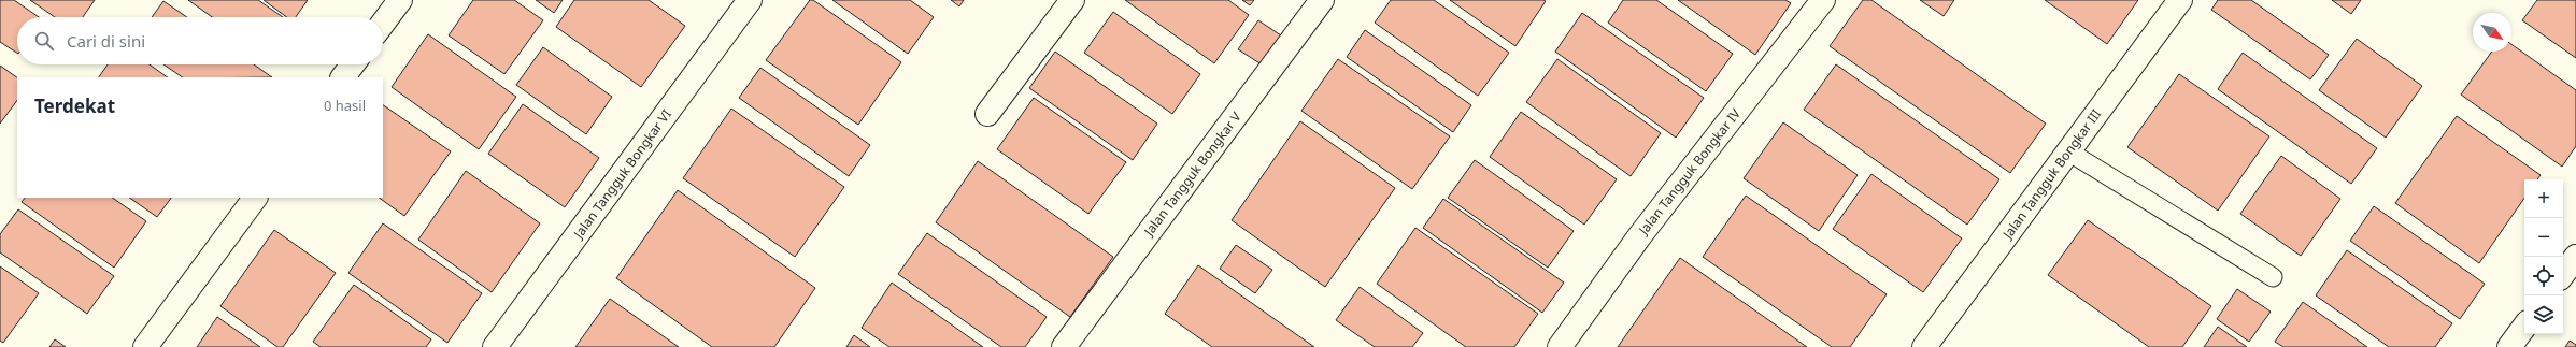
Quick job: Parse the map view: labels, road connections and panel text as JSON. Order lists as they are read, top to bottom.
{
  "streets": {
    "street": [
      "Jalan Tangguk Bongkar IV",
      "Jalan Tangguk Bongkar VI",
      "Jalan Tangguk Bongkar V",
      "Jalan Tangguk Bongkar III"
    ]
  },
  "north": "bottom right",
  "page": {
    "search": "Cari di sini",
    "heading": ["Terdekat", "0 hasil"],
    "map_buttons": ["+", "−"]
  }
}
